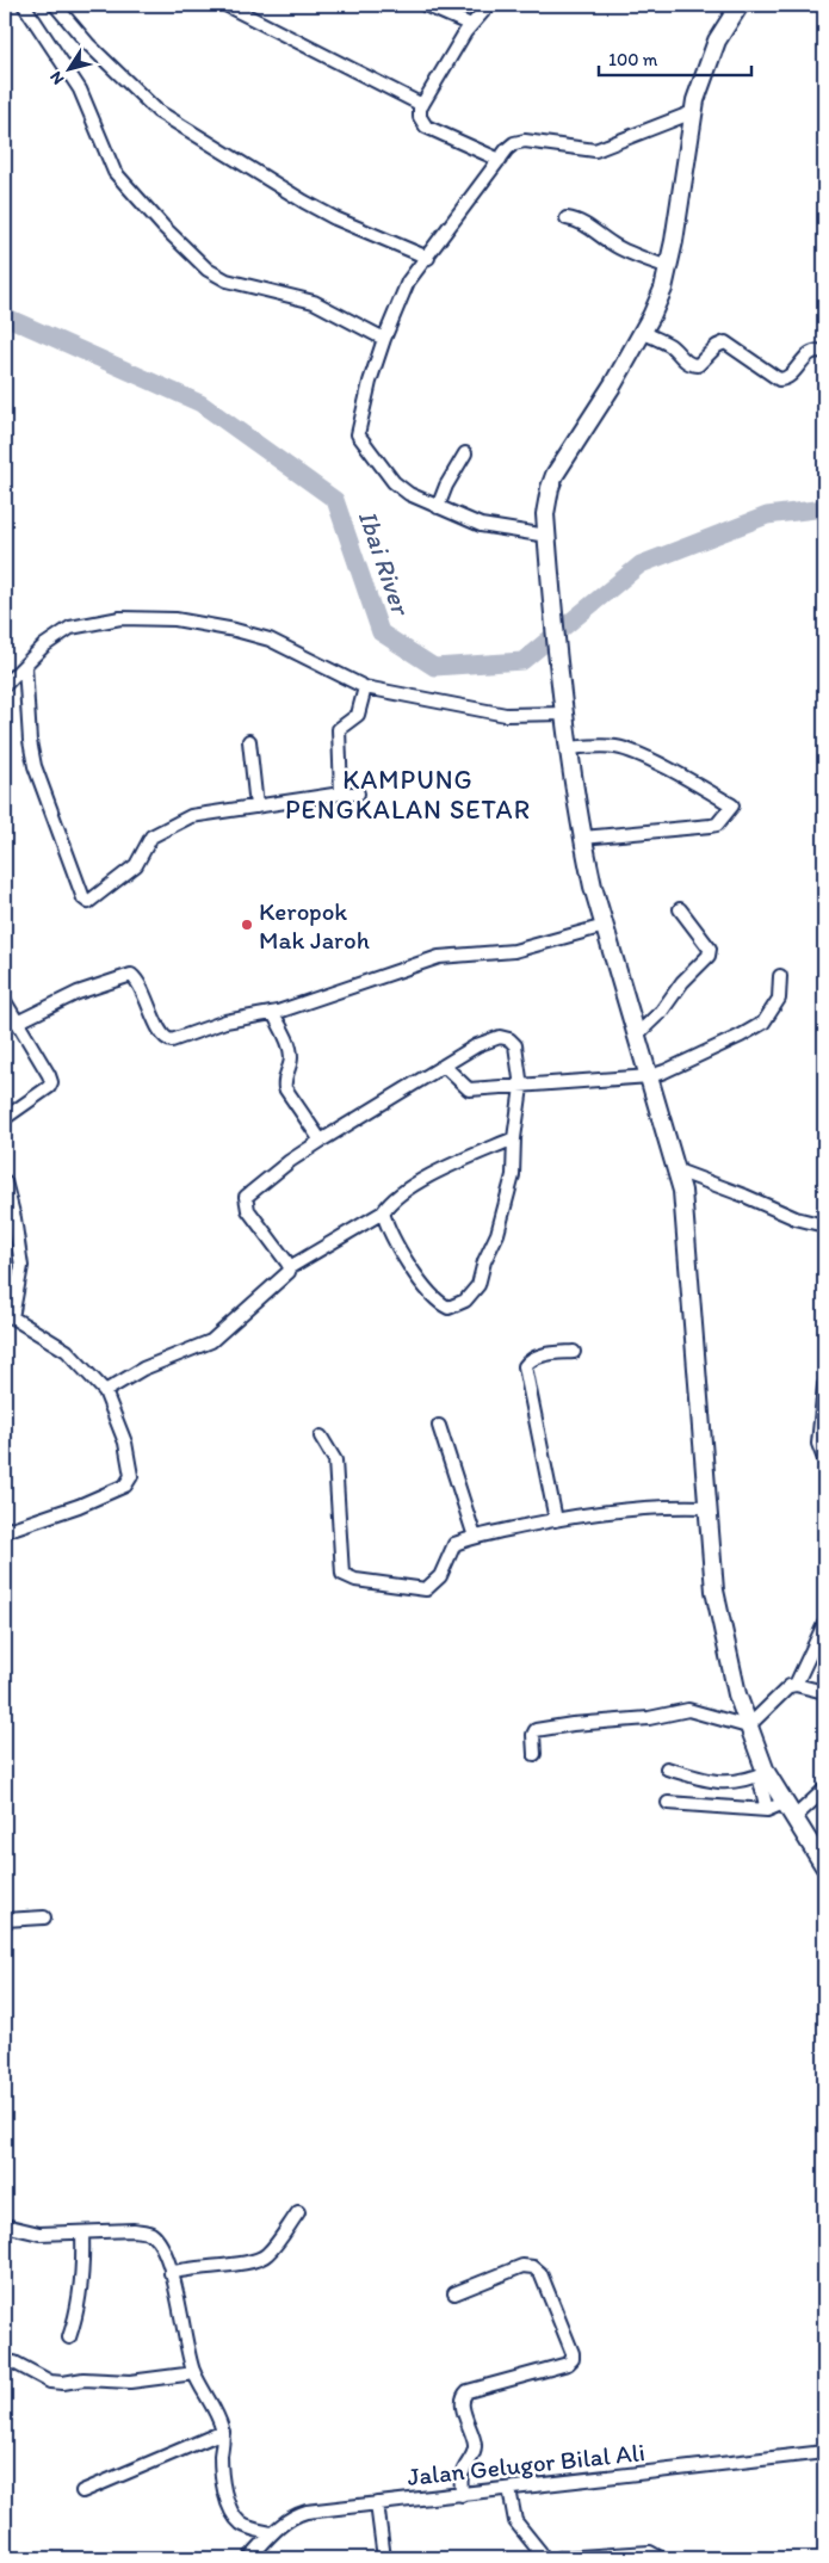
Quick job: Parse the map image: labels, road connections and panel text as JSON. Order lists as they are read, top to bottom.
{
  "streets": {
    "street": ["Jalan Gelugor Bilal Ali"]
  },
  "districts": ["KAMPUNG PENGKALAN SETAR"],
  "water": ["Ibai River"],
  "places": ["Keropok Mak Jaroh"],
  "scale_bar": "100 m",
  "north": "bottom left"
}
